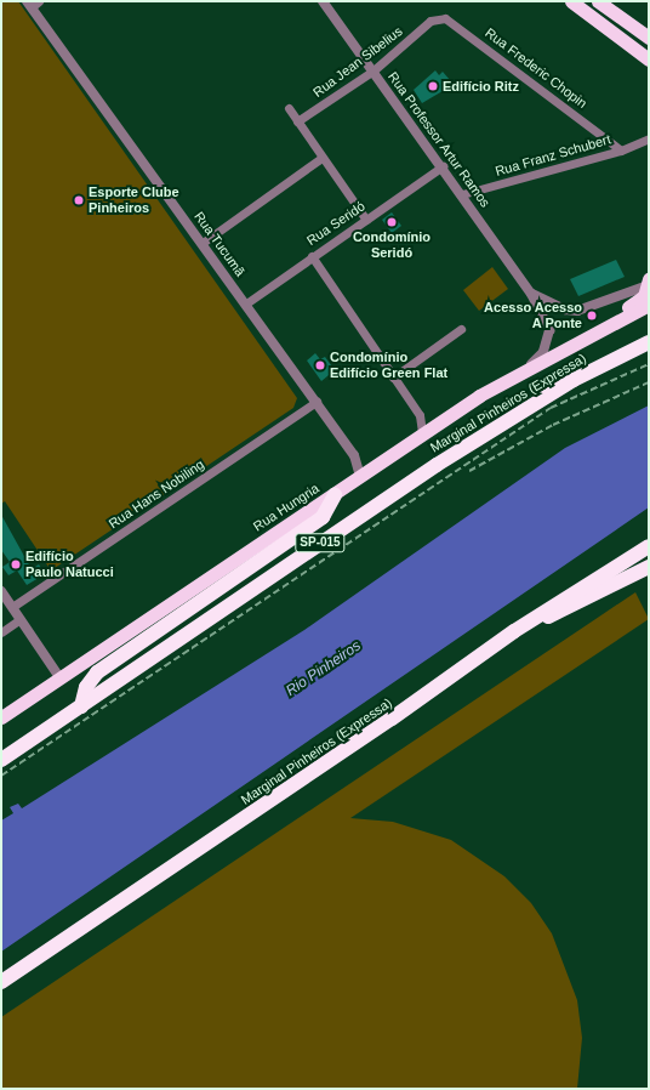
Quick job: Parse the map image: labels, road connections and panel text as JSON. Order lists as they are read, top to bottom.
{
  "streets": {
    "highway": ["Marginal Pinheiros (Expressa)", "Rua Hungria", "SP-015"],
    "street": [
      "Rua Jean Sibelius",
      "Rua Frederic Chopin",
      "Rua Professor Artur Ramos",
      "Rua Franz Schubert",
      "Rua Seridó",
      "Rua Tucumã",
      "Rua Hans Nobiling"
    ]
  },
  "crossings": [
    ["Rua Jean Sibelius", "Rua Frederic Chopin"],
    ["Rua Jean Sibelius", "Rua Professor Artur Ramos"],
    ["Rua Frederic Chopin", "Rua Franz Schubert"],
    ["Rua Professor Artur Ramos", "Rua Franz Schubert"],
    ["Rua Professor Artur Ramos", "Rua Seridó"],
    ["Rua Professor Artur Ramos", "Rua Hungria"],
    ["Rua Seridó", "Rua Tucumã"],
    ["Rua Tucumã", "Rua Hans Nobiling"],
    ["Rua Tucumã", "Rua Hungria"]
  ],
  "water": ["Rio Pinheiros"],
  "places": [
    "Edifício Ritz",
    "Esporte Clube Pinheiros",
    "Condomínio Seridó",
    "Acesso Acesso A Ponte",
    "Condomínio Edifício Green Flat",
    "Edifício Paulo Natucci"
  ]
}
